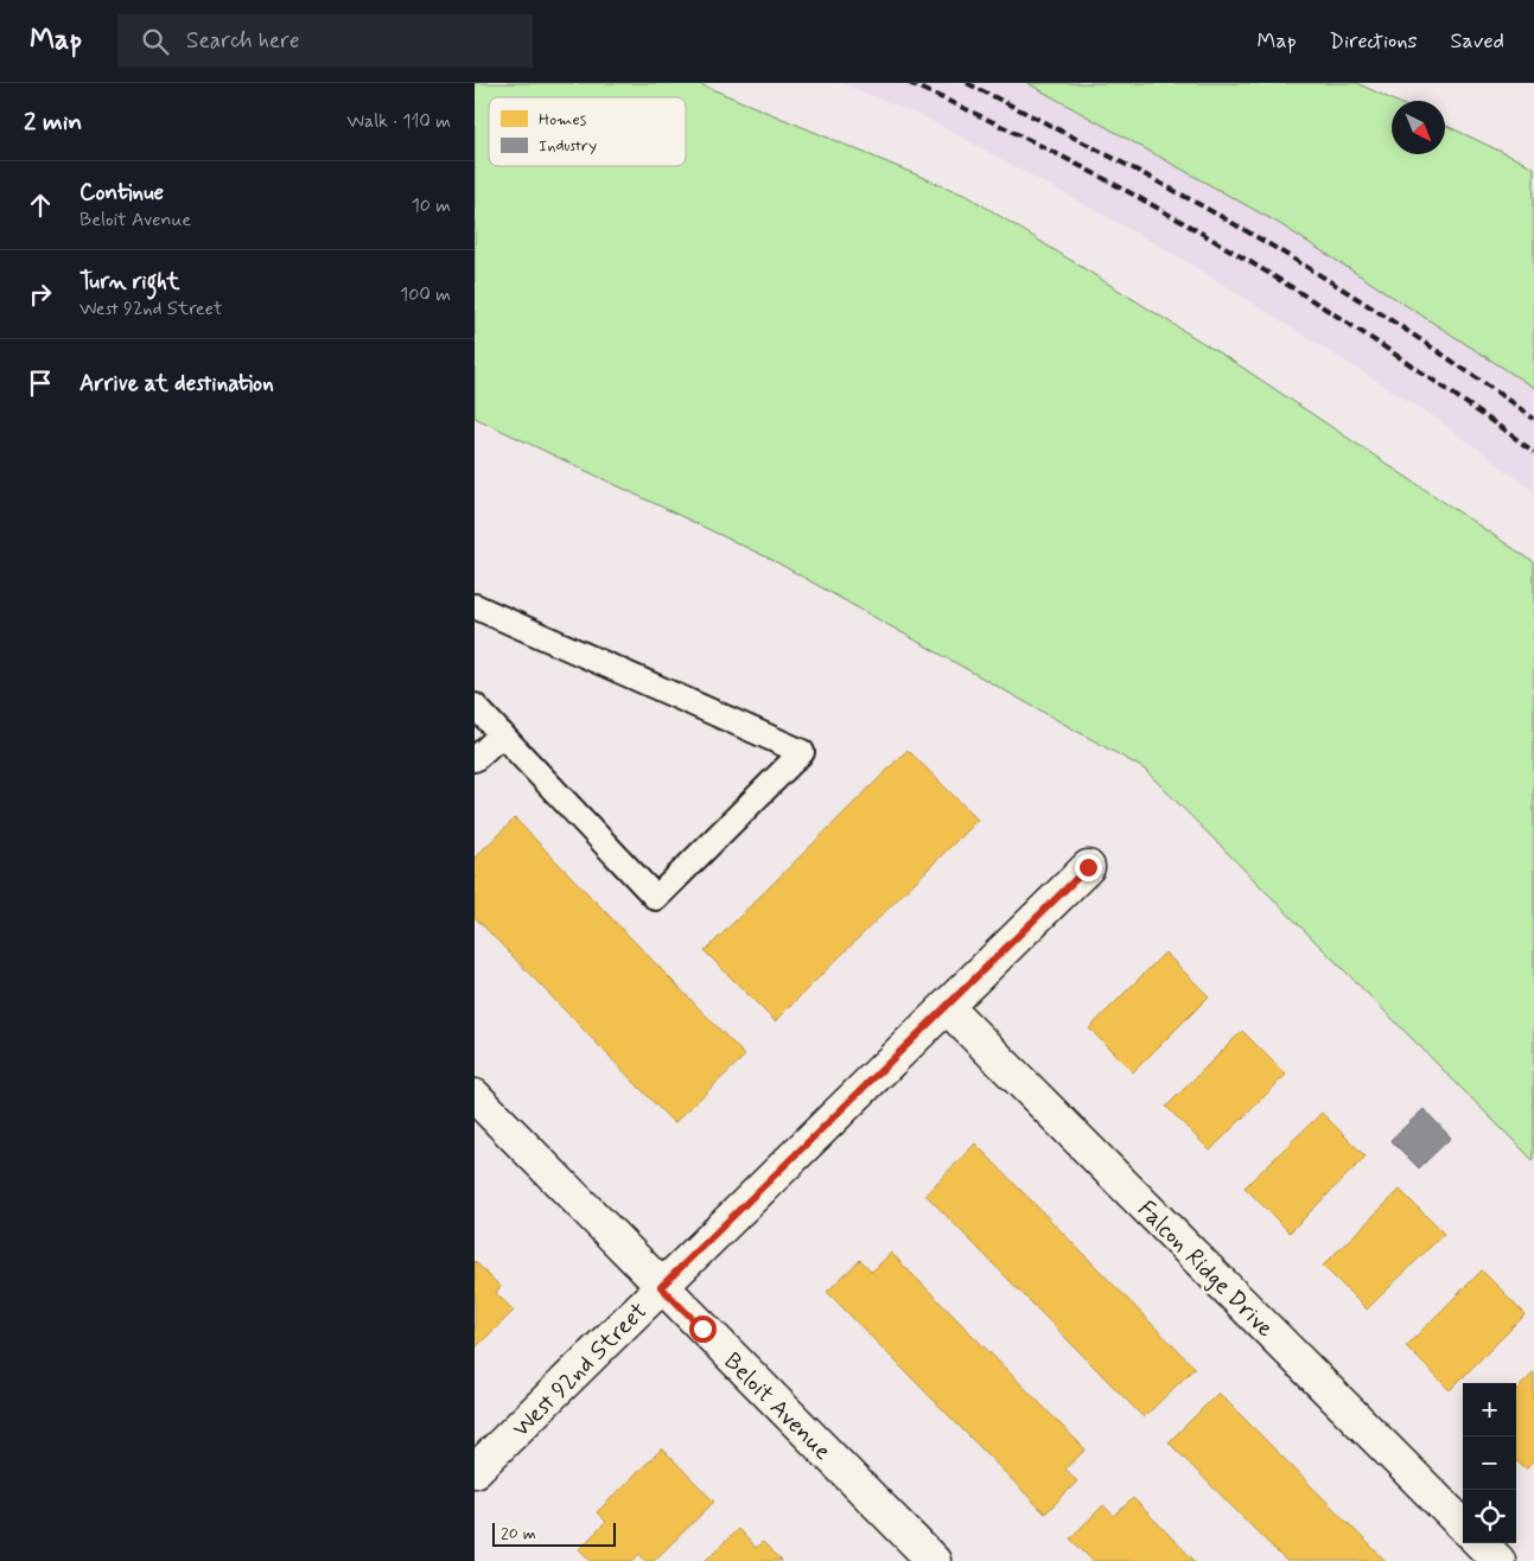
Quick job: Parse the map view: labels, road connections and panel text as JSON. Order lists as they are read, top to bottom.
{
  "streets": {
    "street": ["Falcon Ridge Drive", "West 92nd Street", "Beloit Avenue"]
  },
  "crossings": [
    ["Falcon Ridge Drive", "West 92nd Street"],
    ["West 92nd Street", "Beloit Avenue"]
  ],
  "legend": ["Homes", "Industry"],
  "scale_bar": "20 m",
  "north": "bottom right",
  "page": {
    "header": "Map",
    "search": "Search here",
    "nav": ["Map", "Directions", "Saved"],
    "heading": ["2 min", "Walk · 110 m"],
    "list": [
      ["Continue", "Beloit Avenue", "10 m"],
      ["Turn right", "West 92nd Street", "100 m"],
      "Arrive at destination"
    ],
    "map_buttons": ["+", "−"],
    "scale": "20 m"
  }
}
